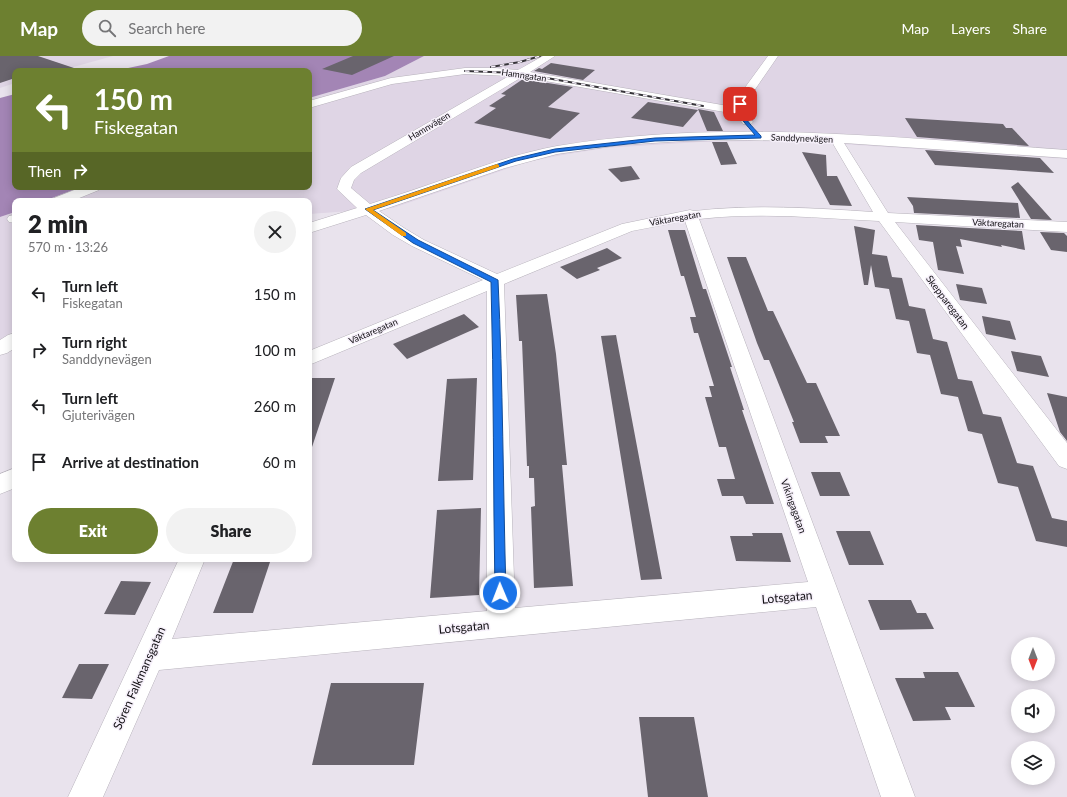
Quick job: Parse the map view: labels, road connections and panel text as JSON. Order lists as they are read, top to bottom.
{
  "streets": {
    "street": [
      "Hamngatan",
      "Hamnvägen",
      "Sanddynevägen",
      "Väktaregatan",
      "Skepparegatan",
      "Vikingagatan",
      "Lotsgatan",
      "Sören Falkmansgatan"
    ]
  },
  "crossings": [
    ["Hamngatan", "Hamnvägen"],
    ["Hamnvägen", "Sanddynevägen"],
    ["Sanddynevägen", "Skepparegatan"],
    ["Väktaregatan", "Skepparegatan"],
    ["Väktaregatan", "Vikingagatan"],
    ["Vikingagatan", "Lotsgatan"],
    ["Lotsgatan", "Sören Falkmansgatan"]
  ],
  "north": "bottom",
  "page": {
    "header": "Map",
    "search": "Search here",
    "nav": ["Map", "Layers", "Share"],
    "turn": ["150 m", "Fiskegatan"],
    "then": "Then",
    "heading": ["2 min", "570 m · 13:26"],
    "list": [
      {
        "name": "Turn left",
        "note": "Fiskegatan",
        "value": "150 m"
      },
      {
        "name": "Turn right",
        "note": "Sanddynevägen",
        "value": "100 m"
      },
      {
        "name": "Turn left",
        "note": "Gjuterivägen",
        "value": "260 m"
      },
      {
        "name": "Arrive at destination",
        "value": "60 m"
      }
    ],
    "buttons": ["Exit", "Share"]
  }
}
